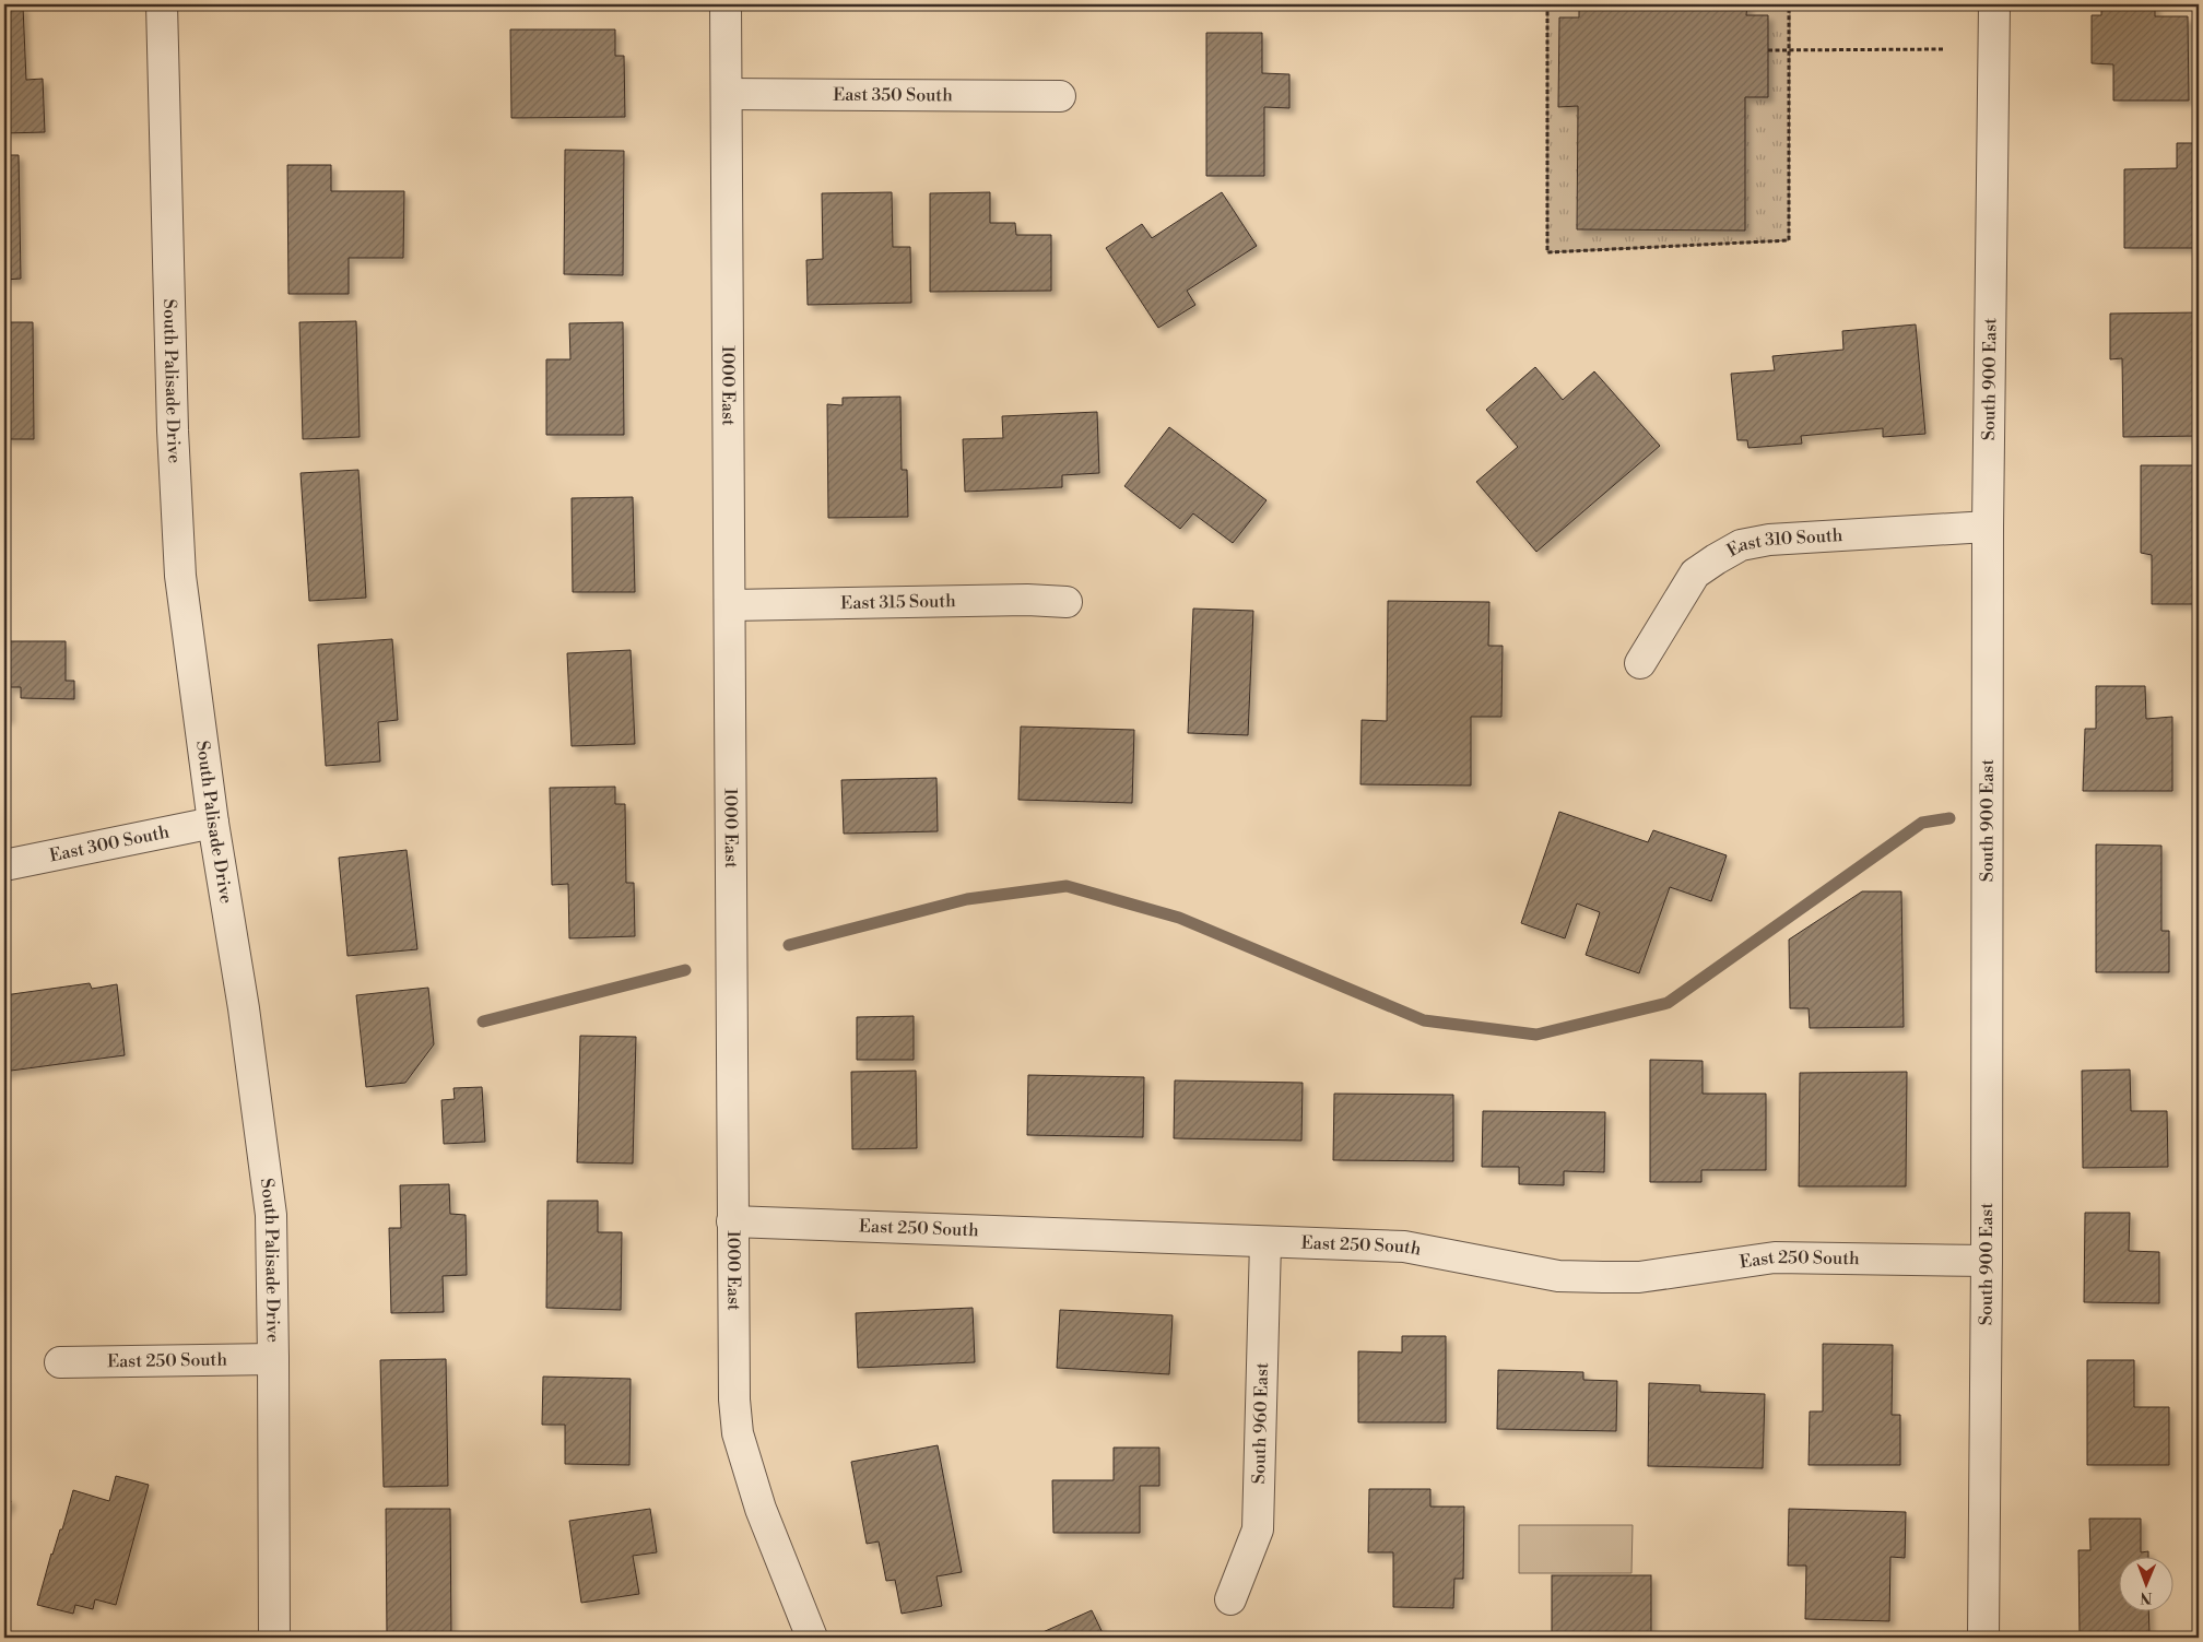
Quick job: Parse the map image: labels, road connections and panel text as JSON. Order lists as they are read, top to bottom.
{
  "streets": {
    "street": [
      "East 350 South",
      "South 900 East",
      "South Palisade Drive",
      "1000 East",
      "East 310 South",
      "East 315 South",
      "East 300 South",
      "East 250 South",
      "South 960 East"
    ]
  },
  "crossings": [
    ["East 350 South", "1000 East"],
    ["South 900 East", "East 310 South"],
    ["South 900 East", "East 250 South"],
    ["South Palisade Drive", "East 300 South"],
    ["South Palisade Drive", "East 250 South"],
    ["1000 East", "East 315 South"],
    ["1000 East", "East 250 South"],
    ["East 250 South", "South 960 East"]
  ],
  "north": "bottom"
}
